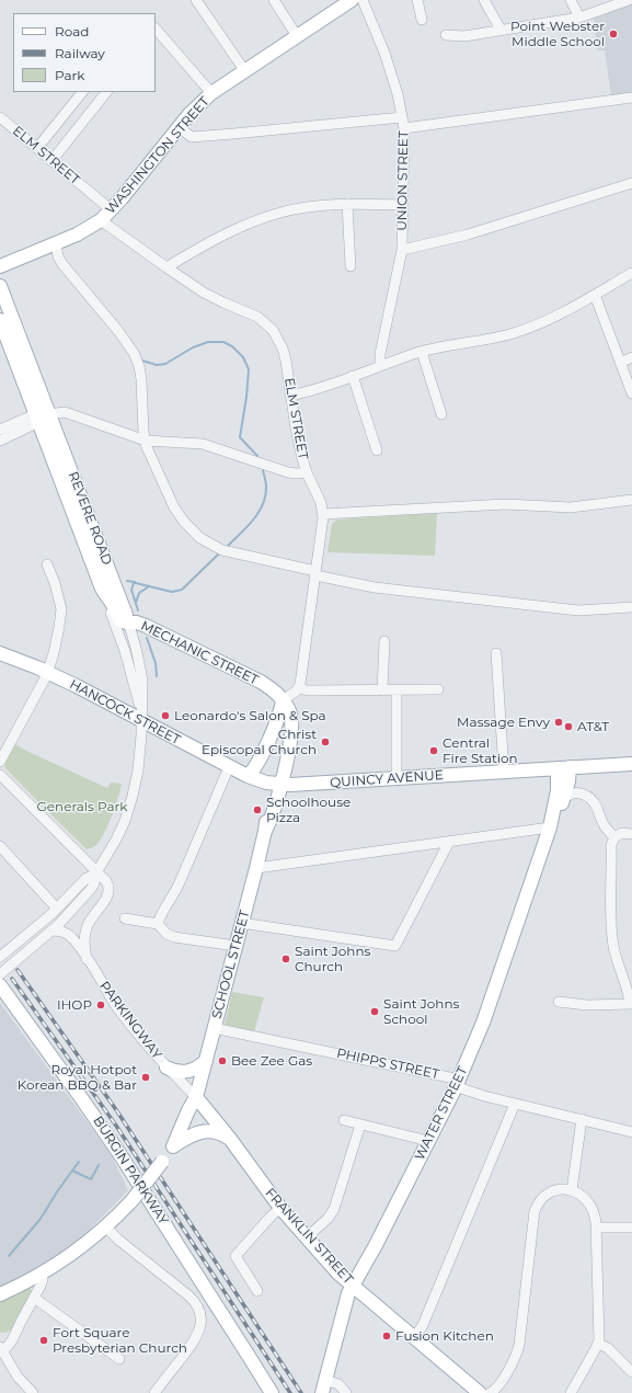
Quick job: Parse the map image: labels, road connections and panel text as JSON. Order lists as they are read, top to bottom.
{
  "streets": {
    "main road": [
      "WASHINGTON STREET",
      "REVERE ROAD",
      "MECHANIC STREET",
      "HANCOCK STREET",
      "QUINCY AVENUE",
      "SCHOOL STREET",
      "WATER STREET",
      "BURGIN PARKWAY",
      "FRANKLIN STREET"
    ],
    "street": [
      "ELM STREET",
      "UNION STREET",
      "PARKINGWAY",
      "PHIPPS STREET"
    ]
  },
  "crossings": [
    ["ELM STREET", "WASHINGTON STREET"],
    ["REVERE ROAD", "MECHANIC STREET"],
    ["REVERE ROAD", "HANCOCK STREET"],
    ["HANCOCK STREET", "QUINCY AVENUE"],
    ["HANCOCK STREET", "SCHOOL STREET"],
    ["QUINCY AVENUE", "SCHOOL STREET"],
    ["QUINCY AVENUE", "WATER STREET"],
    ["SCHOOL STREET", "PARKINGWAY"],
    ["SCHOOL STREET", "PHIPPS STREET"],
    ["SCHOOL STREET", "FRANKLIN STREET"],
    ["PARKINGWAY", "FRANKLIN STREET"],
    ["PHIPPS STREET", "WATER STREET"],
    ["WATER STREET", "FRANKLIN STREET"]
  ],
  "parks": ["Generals Park"],
  "places": [
    "Point Webster Middle School",
    "Leonardo's Salon & Spa",
    "Massage Envy",
    "AT&T",
    "Christ Episcopal Church",
    "Central Fire Station",
    "Schoolhouse Pizza",
    "Saint Johns Church",
    "IHOP",
    "Saint Johns School",
    "Bee Zee Gas",
    "Royal Hotpot Korean BBQ & Bar",
    "Fusion Kitchen",
    "Fort Square Presbyterian Church"
  ],
  "legend": ["Road", "Railway", "Park"]
}
